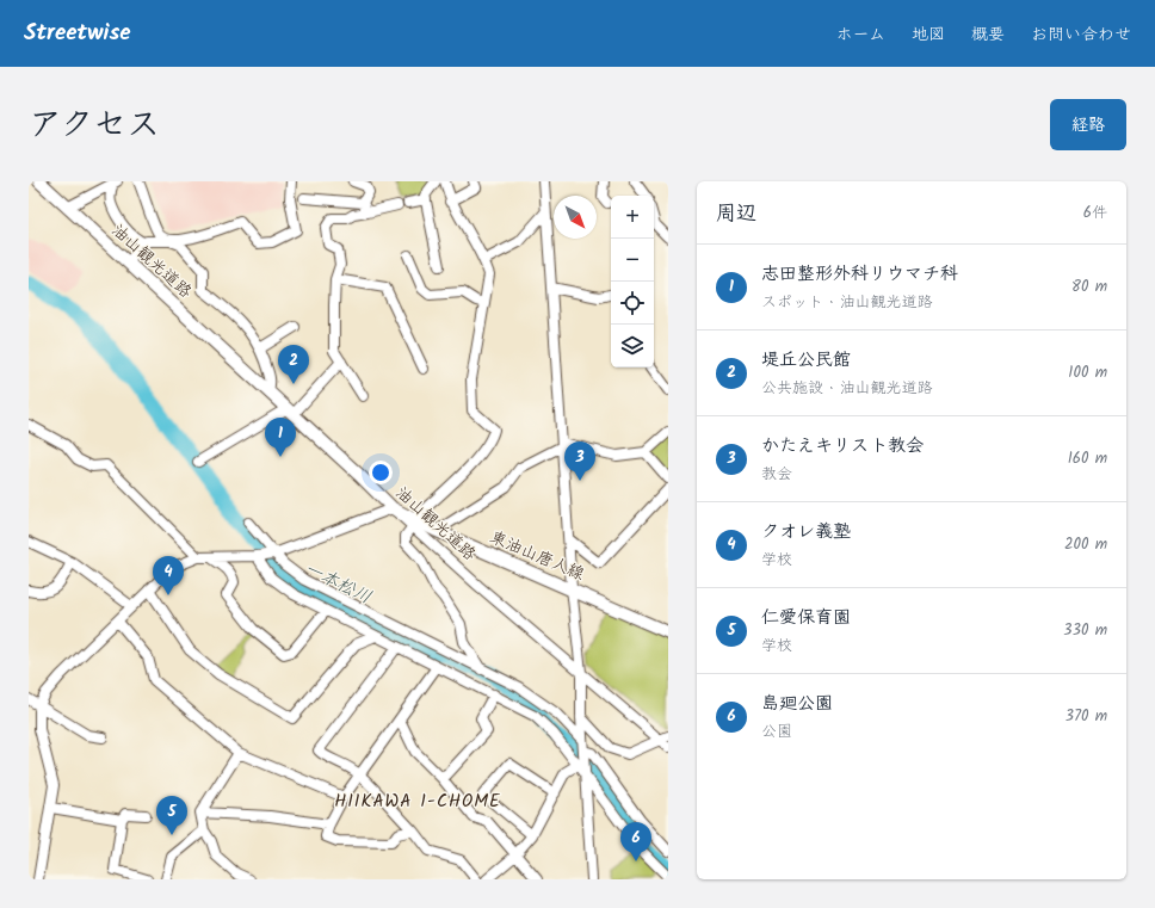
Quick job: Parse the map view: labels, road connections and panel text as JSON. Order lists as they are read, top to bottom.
{
  "streets": {
    "main road": ["油山観光道路", "東油山唐人線"]
  },
  "crossings": [
    ["油山観光道路", "東油山唐人線"]
  ],
  "districts": ["HIIKAWA 1-CHOME"],
  "water": ["一本松川"],
  "north": "bottom right",
  "page": {
    "header": "Streetwise",
    "nav": [
      "ホーム",
      "地図",
      "概要",
      "お問い合わせ"
    ],
    "title": "アクセス",
    "buttons": "経路",
    "heading": ["周辺", "6件"],
    "map_buttons": ["+", "−"],
    "list": [
      {
        "mark": "1",
        "name": "志田整形外科リウマチ科",
        "note": "スポット · 油山観光道路",
        "value": "80 m"
      },
      {
        "mark": "2",
        "name": "堤丘公民館",
        "note": "公共施設 · 油山観光道路",
        "value": "100 m"
      },
      {
        "mark": "3",
        "name": "かたえキリスト教会",
        "note": "教会",
        "value": "160 m"
      },
      {
        "mark": "4",
        "name": "クオレ義塾",
        "note": "学校",
        "value": "200 m"
      },
      {
        "mark": "5",
        "name": "仁愛保育園",
        "note": "学校",
        "value": "330 m"
      },
      {
        "mark": "6",
        "name": "島廻公園",
        "note": "公園",
        "value": "370 m"
      }
    ],
    "pins": [
      "2",
      "1",
      "3",
      "4",
      "5",
      "6"
    ]
  }
}
